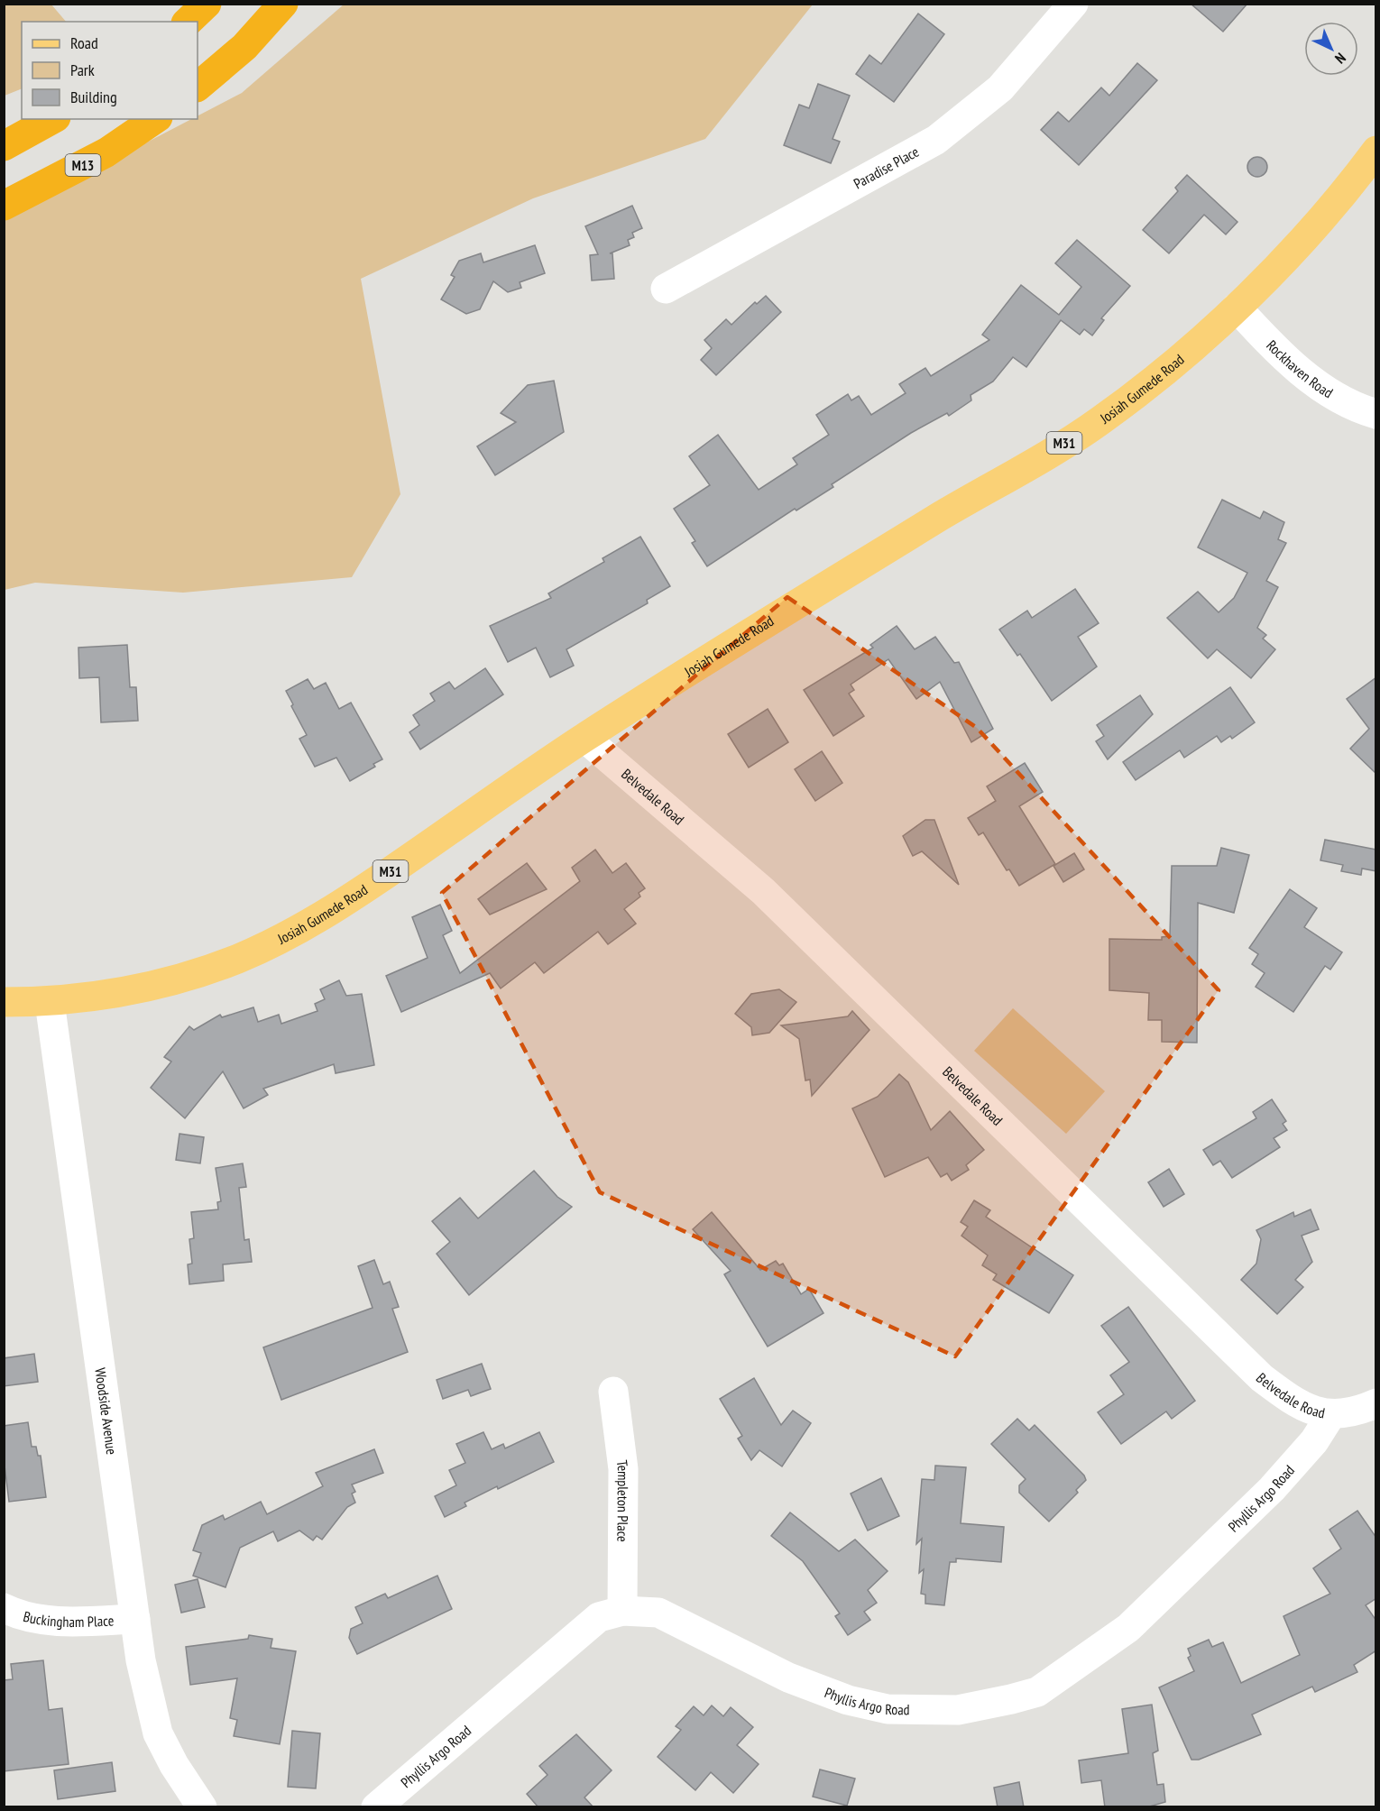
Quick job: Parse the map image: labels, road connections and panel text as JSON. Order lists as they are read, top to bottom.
{
  "streets": {
    "highway": ["M13"],
    "main road": ["Josiah Gumede Road", "M31"],
    "street": [
      "Paradise Place",
      "Rockhaven Road",
      "Belvedale Road",
      "Woodside Avenue",
      "Phyllis Argo Road",
      "Templeton Place",
      "Buckingham Place"
    ]
  },
  "crossings": [
    ["Rockhaven Road", "Josiah Gumede Road"],
    ["Josiah Gumede Road", "Belvedale Road"],
    ["Josiah Gumede Road", "Woodside Avenue"],
    ["Belvedale Road", "Phyllis Argo Road"],
    ["Woodside Avenue", "Buckingham Place"],
    ["Phyllis Argo Road", "Templeton Place"]
  ],
  "legend": ["Road", "Park", "Building"],
  "north": "bottom right"
}
